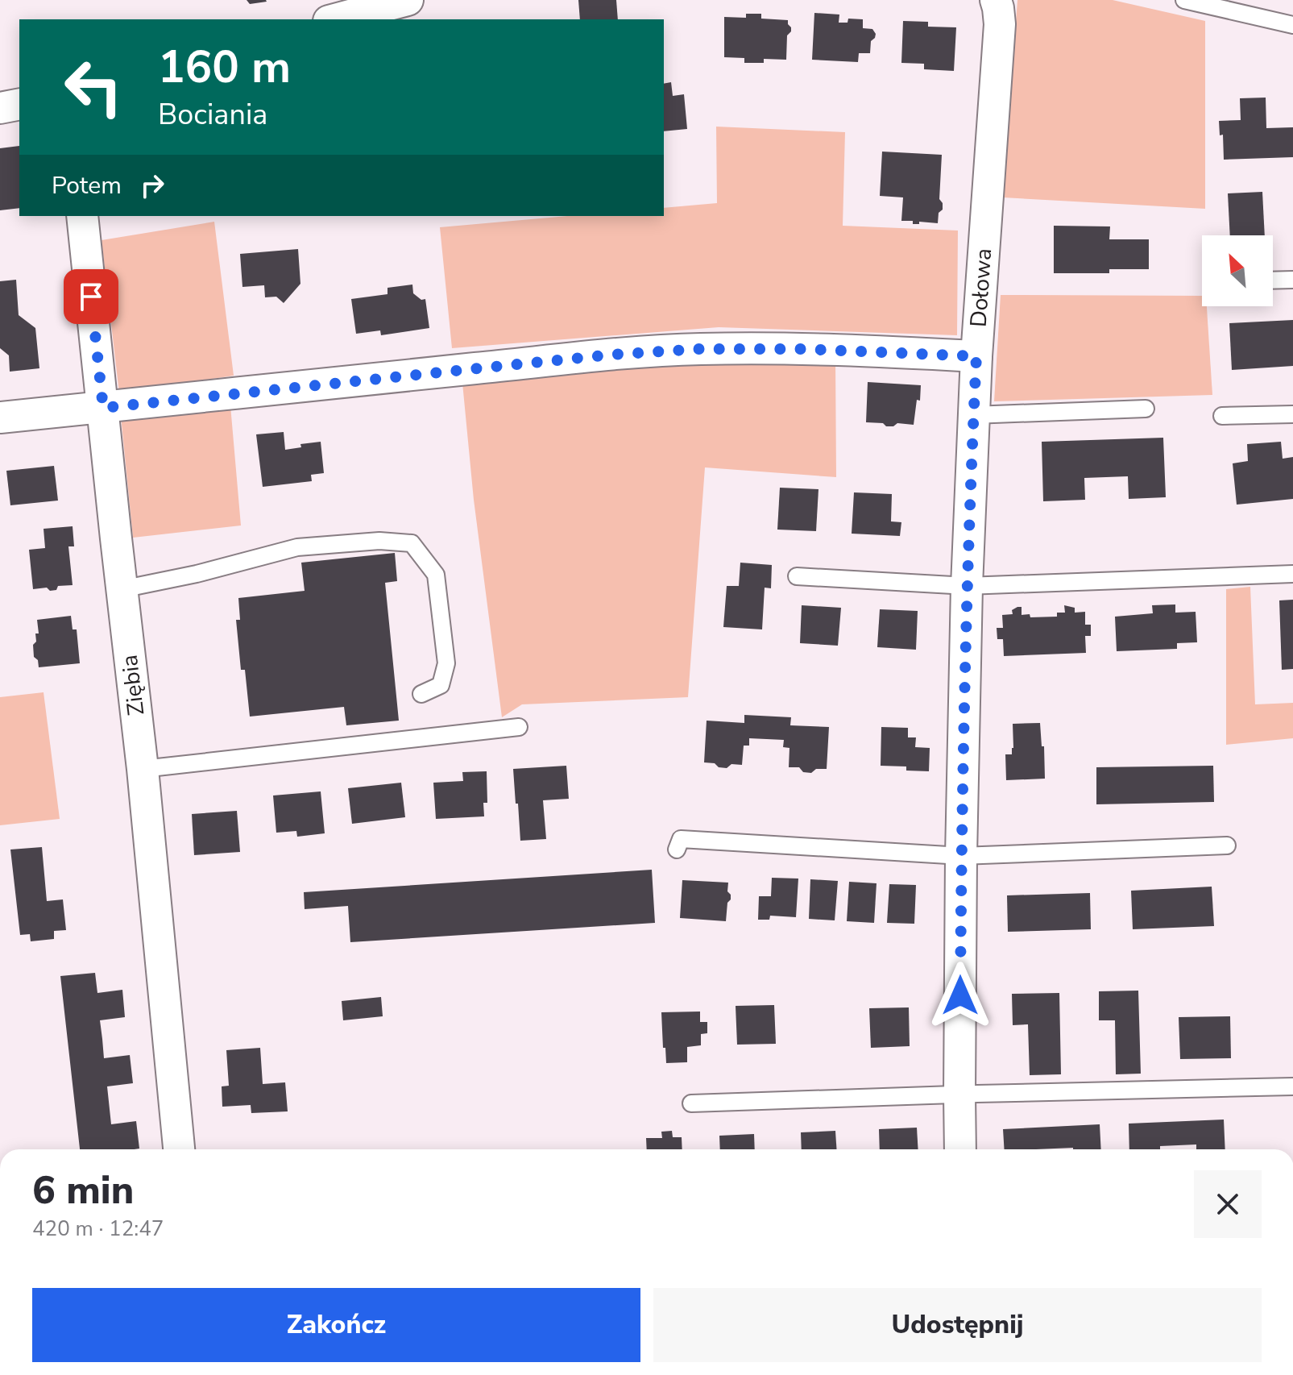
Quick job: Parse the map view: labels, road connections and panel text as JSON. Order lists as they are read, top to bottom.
{
  "streets": {
    "street": ["Dołowa", "Ziębia"]
  },
  "north": "top left",
  "page": {
    "turn": ["160 m", "Bociania"],
    "then": "Potem",
    "heading": ["6 min", "420 m · 12:47"],
    "buttons": ["Zakończ", "Udostępnij"]
  }
}
